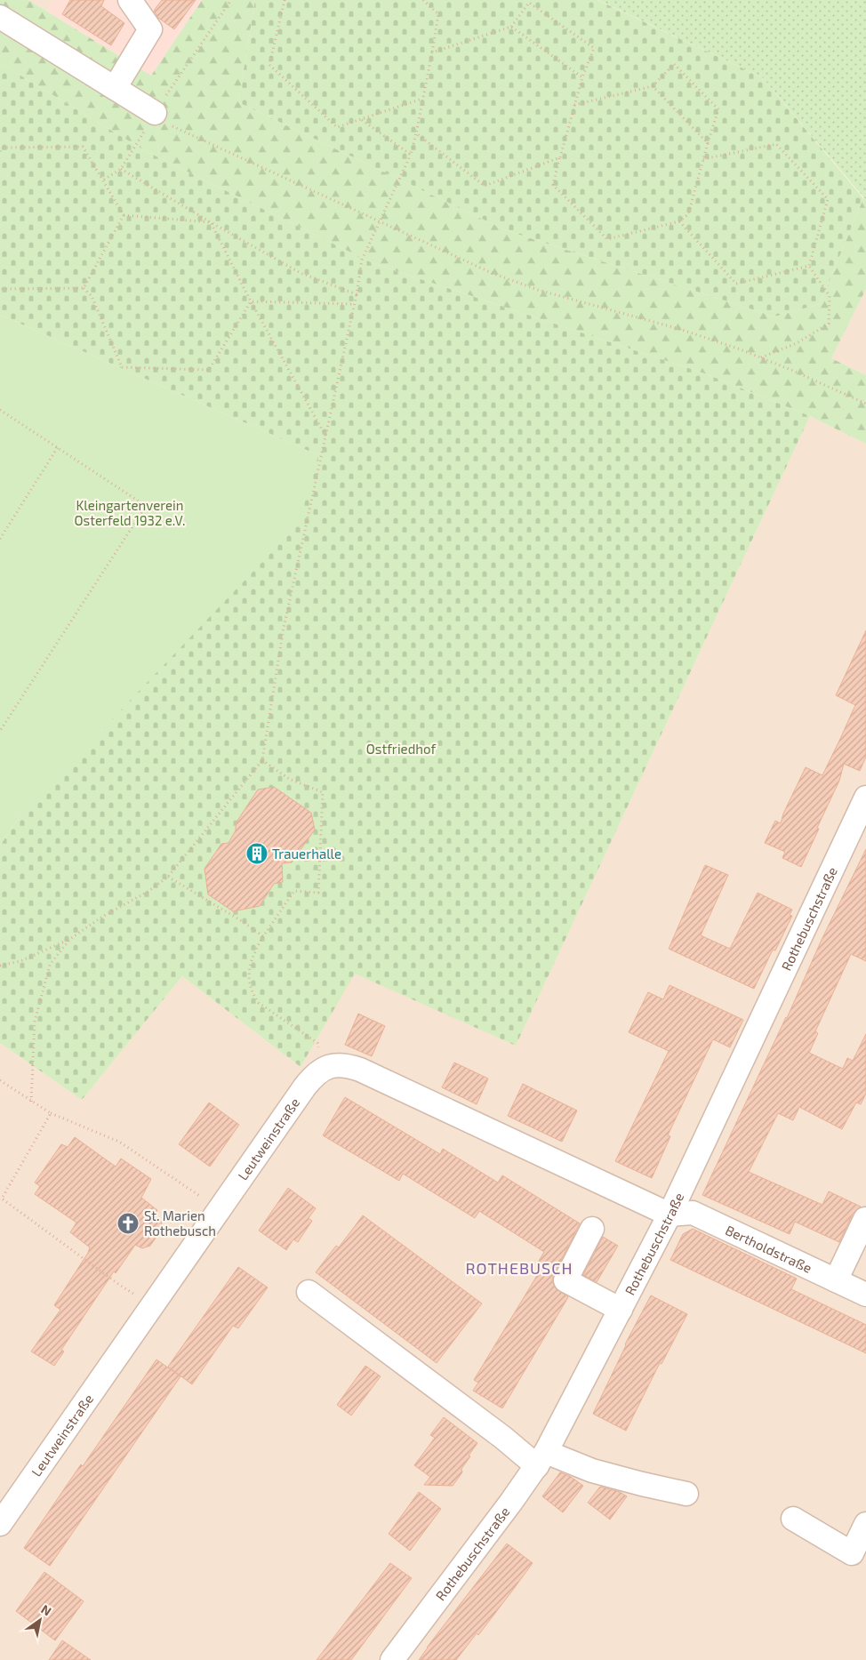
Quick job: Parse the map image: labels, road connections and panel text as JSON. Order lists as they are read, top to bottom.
{
  "streets": {
    "street": ["Rothebuschstraße", "Leutweinstraße", "Bertholdstraße"]
  },
  "crossings": [
    ["Rothebuschstraße", "Bertholdstraße"]
  ],
  "districts": ["ROTHEBUSCH"],
  "parks": ["Kleingartenverein Osterfeld 1932 e.V.", "Ostfriedhof"],
  "places": {
    "building": ["Trauerhalle"],
    "church": ["St. Marien Rothebusch"]
  },
  "north": "top right"
}
